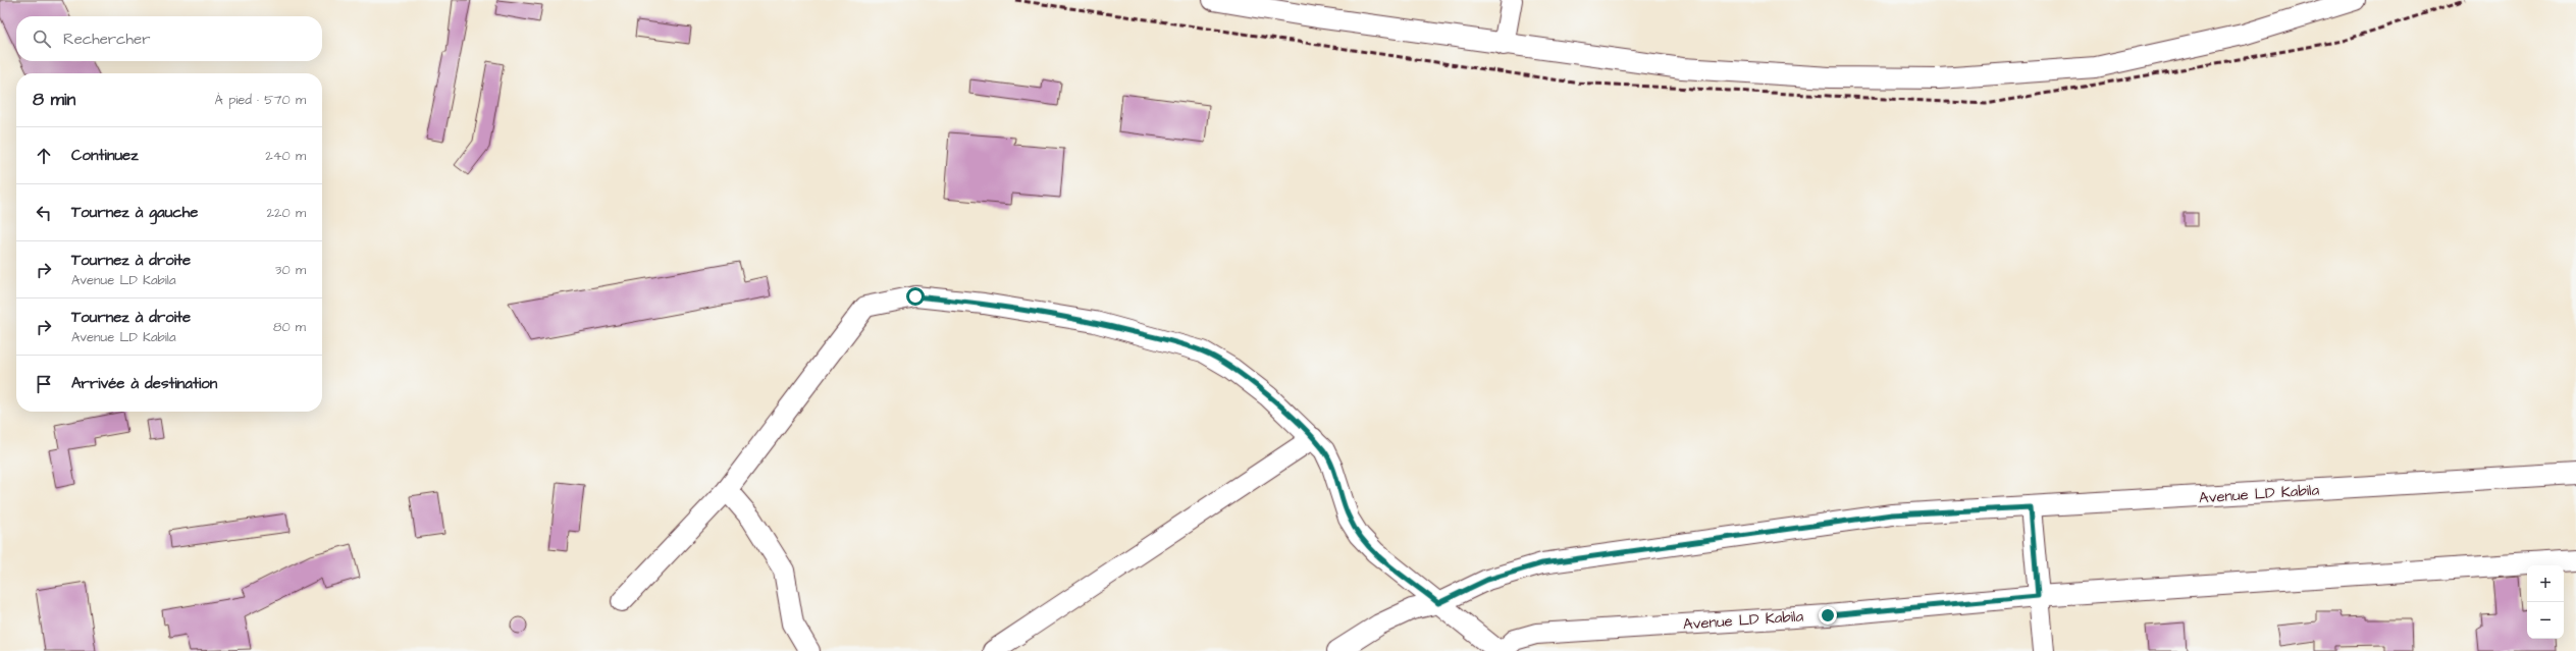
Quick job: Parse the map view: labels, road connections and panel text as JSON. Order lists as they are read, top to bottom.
{
  "streets": {
    "street": ["Avenue LD Kabila"]
  },
  "page": {
    "search": "Rechercher",
    "heading": ["8 min", "À pied · 570 m"],
    "list": [
      ["Continuez", "240 m"],
      ["Tournez à gauche", "220 m"],
      ["Tournez à droite", "Avenue LD Kabila", "30 m"],
      ["Tournez à droite", "Avenue LD Kabila", "80 m"],
      "Arrivée à destination"
    ],
    "map_buttons": ["+", "−"]
  }
}
